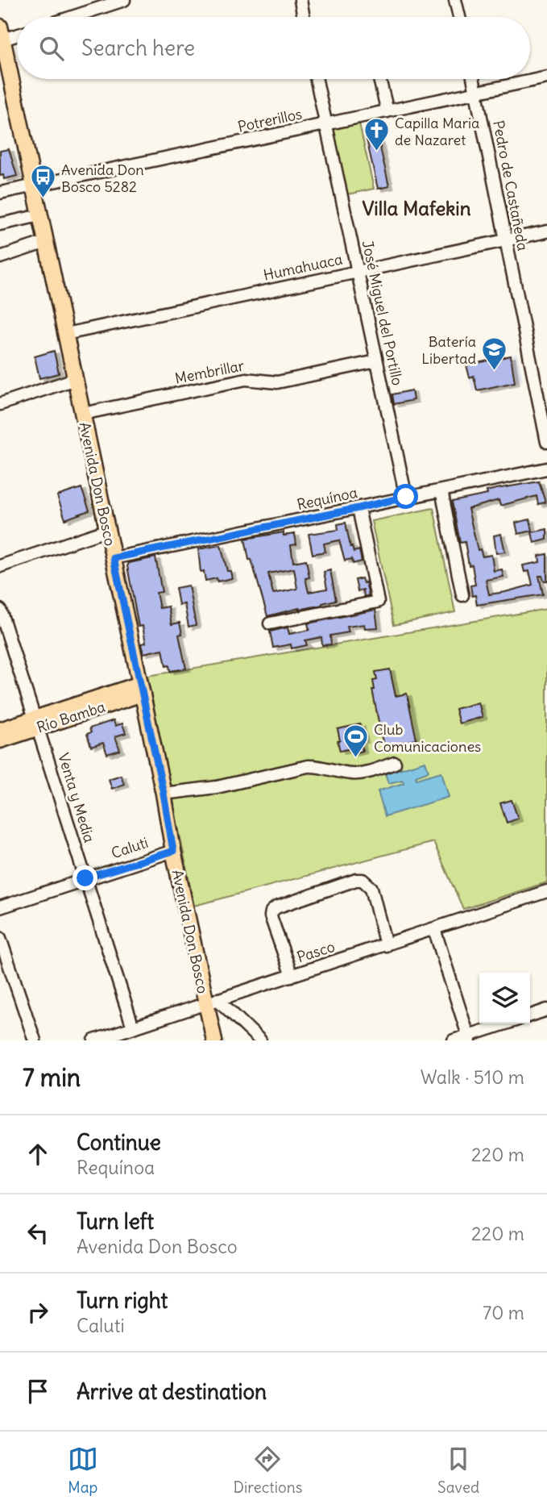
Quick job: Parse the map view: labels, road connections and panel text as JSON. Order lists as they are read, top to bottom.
{
  "streets": {
    "main road": ["Avenida Don Bosco", "Río Bamba"],
    "street": [
      "Potrerillos",
      "Pedro de Castañeda",
      "Humahuaca",
      "José Miguel del Portillo",
      "Membrillar",
      "Requínoa",
      "Venta y Media",
      "Caluti",
      "Pasco"
    ]
  },
  "crossings": [
    ["Potrerillos", "Pedro de Castañeda"],
    ["Potrerillos", "José Miguel del Portillo"],
    ["Potrerillos", "Avenida Don Bosco"],
    ["Pedro de Castañeda", "Humahuaca"],
    ["Humahuaca", "José Miguel del Portillo"],
    ["Humahuaca", "Avenida Don Bosco"],
    ["José Miguel del Portillo", "Membrillar"],
    ["José Miguel del Portillo", "Requínoa"],
    ["Membrillar", "Avenida Don Bosco"],
    ["Avenida Don Bosco", "Requínoa"],
    ["Avenida Don Bosco", "Río Bamba"],
    ["Avenida Don Bosco", "Caluti"],
    ["Avenida Don Bosco", "Pasco"],
    ["Río Bamba", "Venta y Media"],
    ["Venta y Media", "Caluti"],
    ["Venta y Media", "Pasco"]
  ],
  "districts": ["Villa Mafekin"],
  "places": {
    "church": ["Capilla Maria de Nazaret"],
    "bus stop": ["Avenida Don Bosco 5282"],
    "school or university": ["Batería Libertad"],
    "sports": ["Club Comunicaciones"]
  },
  "page": {
    "search": "Search here",
    "heading": ["7 min", "Walk · 510 m"],
    "list": [
      ["Continue", "Requínoa", "220 m"],
      ["Turn left", "Avenida Don Bosco", "220 m"],
      ["Turn right", "Caluti", "70 m"],
      "Arrive at destination"
    ],
    "nav": ["Map", "Directions", "Saved"]
  }
}
